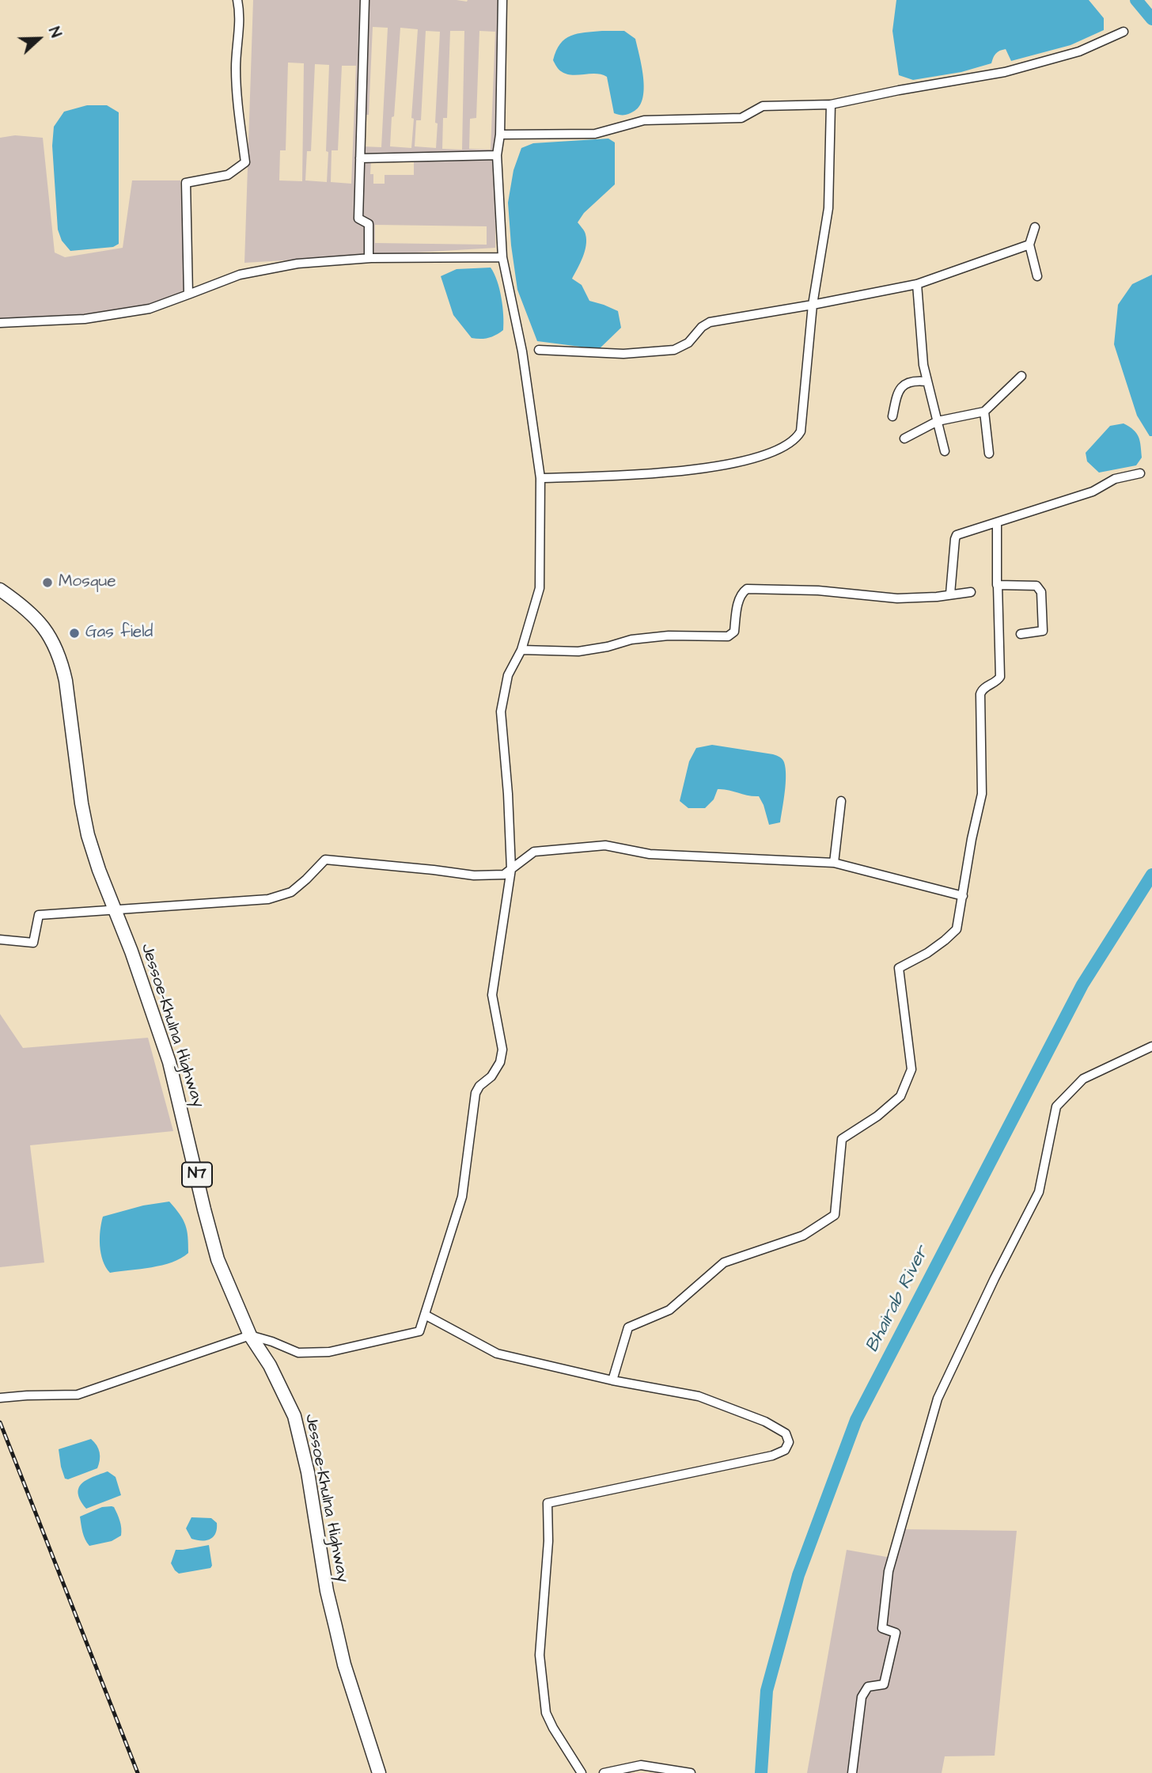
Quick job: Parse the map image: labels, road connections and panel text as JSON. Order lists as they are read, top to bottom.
{
  "streets": {
    "highway": ["Jessoe-Khulna Highway", "N7"]
  },
  "water": ["Bhairab River"],
  "places": ["Mosque", "Gas field"],
  "north": "right"
}
